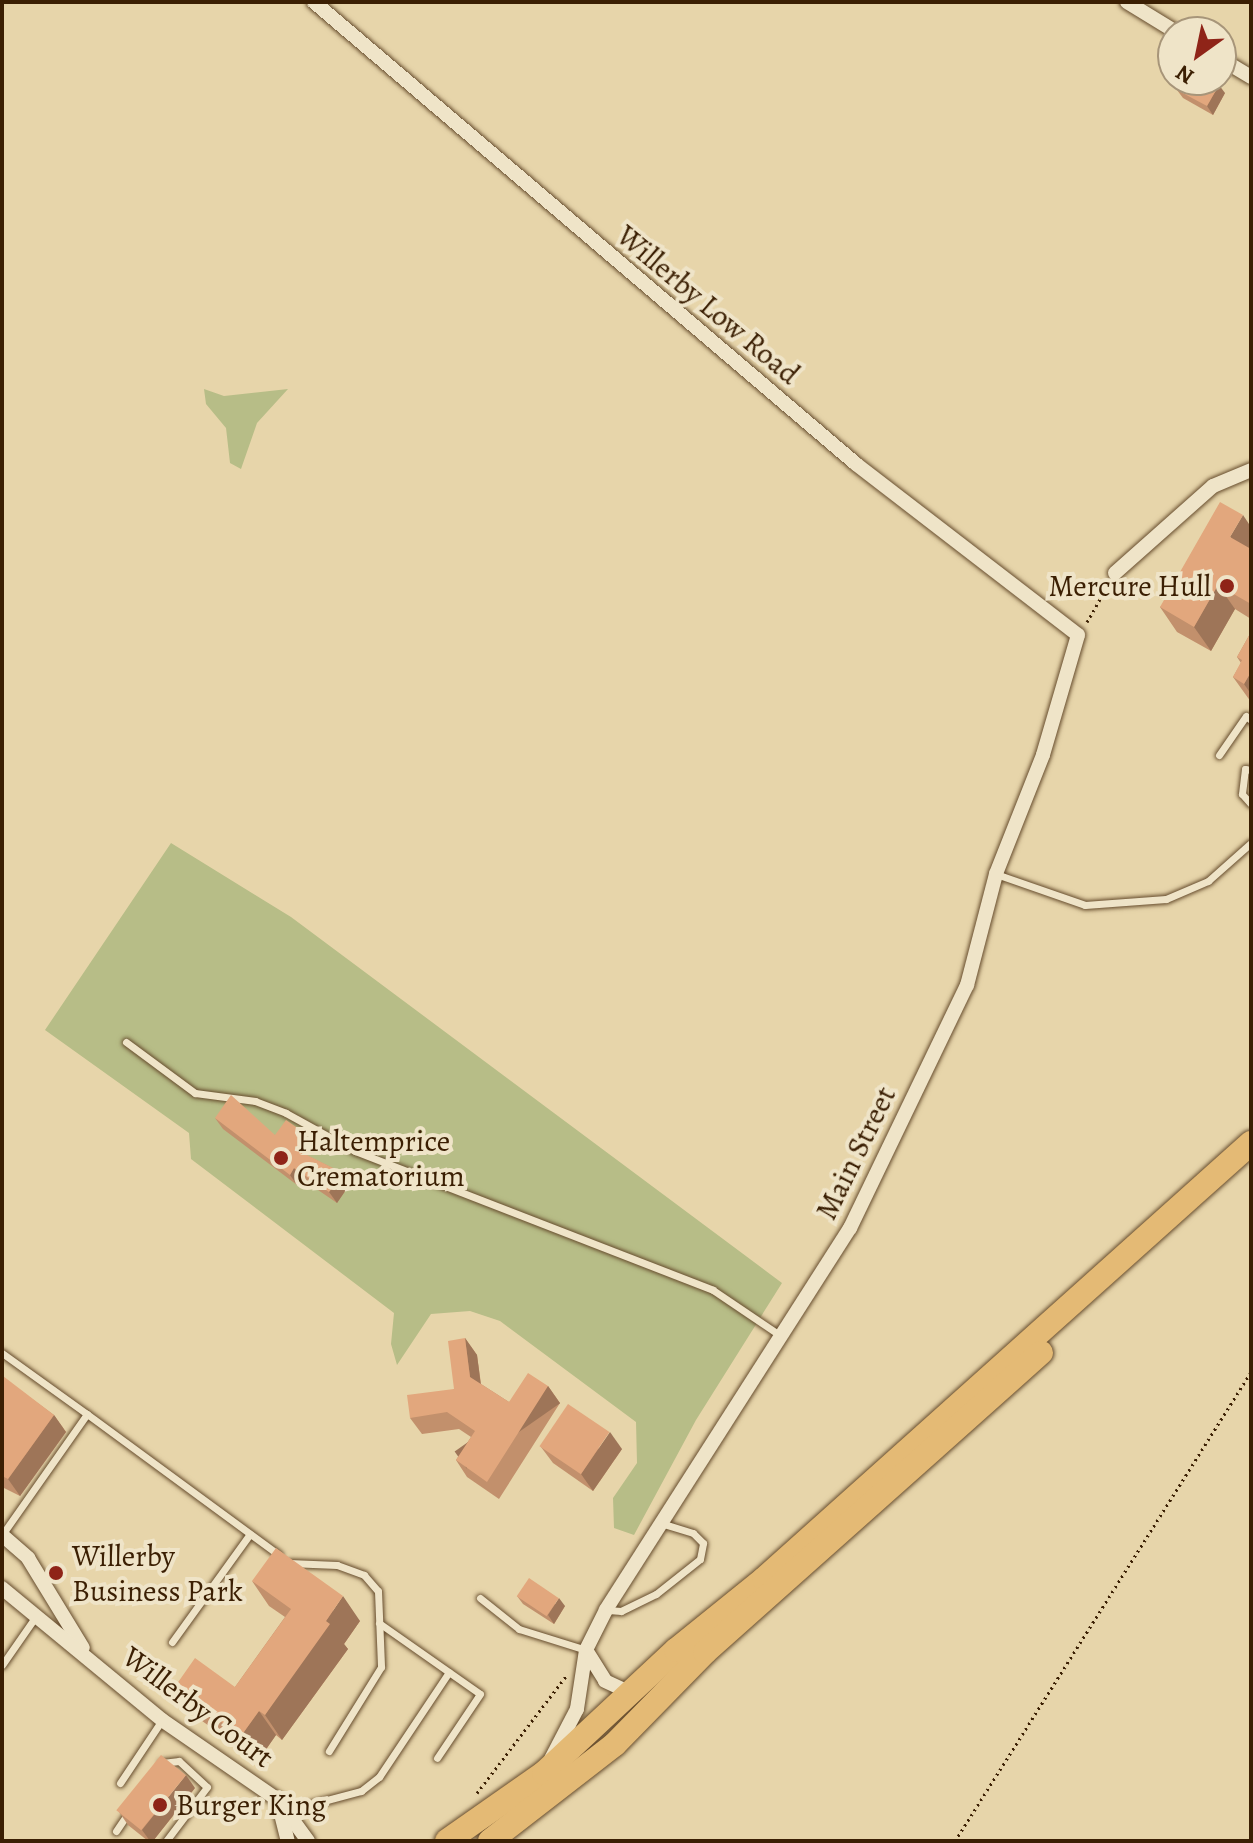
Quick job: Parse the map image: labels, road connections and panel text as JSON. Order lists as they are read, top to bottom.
{
  "streets": {
    "street": ["Willerby Low Road", "Main Street", "Willerby Court"]
  },
  "crossings": [
    ["Willerby Low Road", "Main Street"]
  ],
  "places": [
    "Mercure Hull",
    "Haltemprice Crematorium",
    "Willerby Business Park",
    "Burger King"
  ],
  "north": "bottom left"
}
